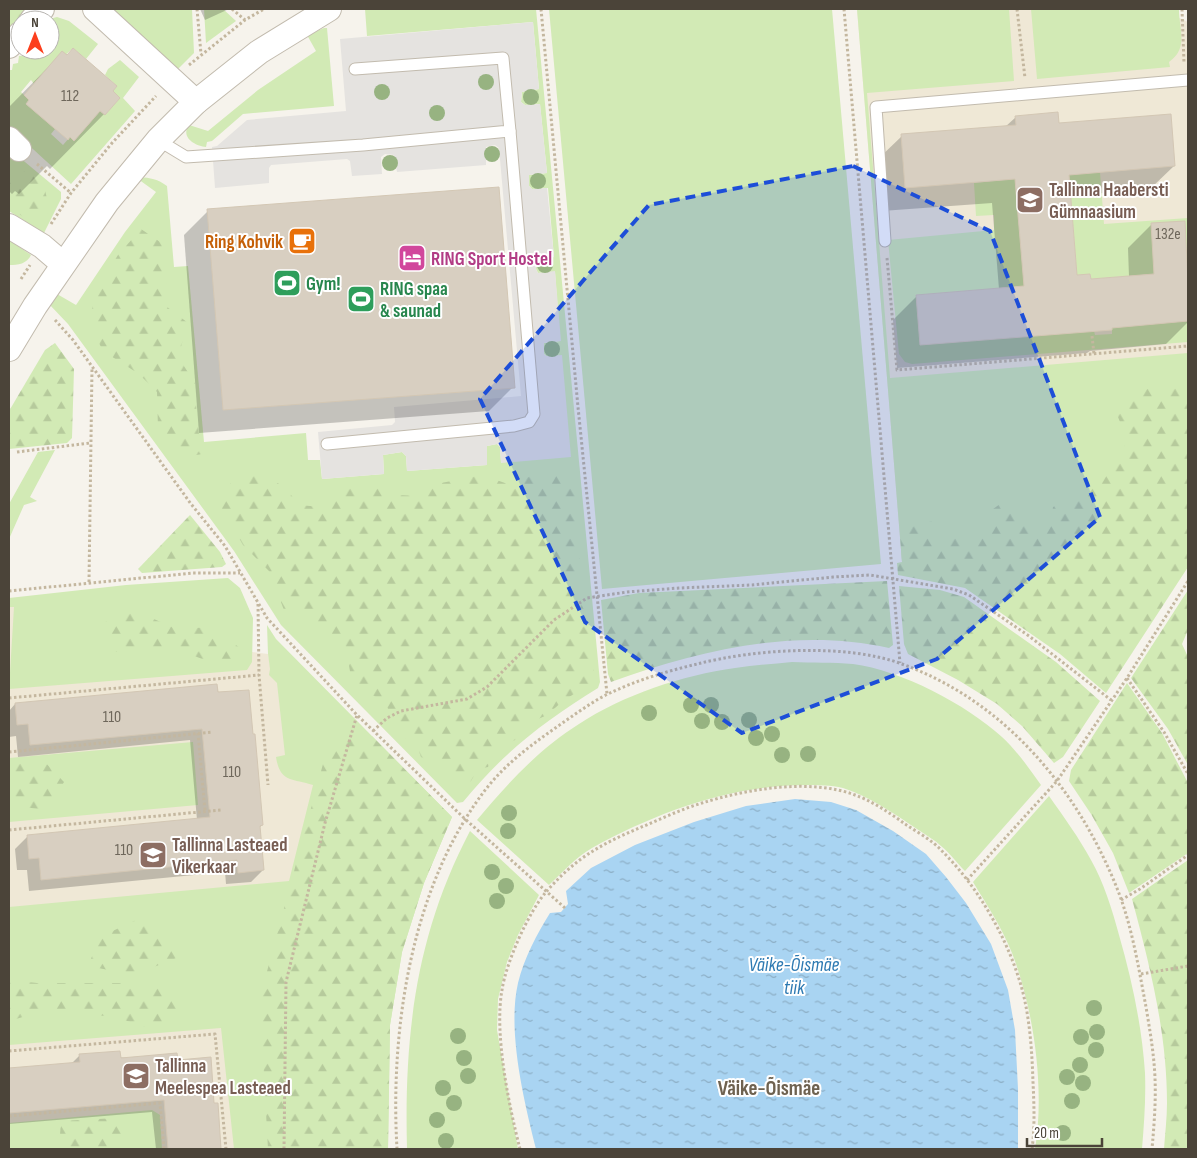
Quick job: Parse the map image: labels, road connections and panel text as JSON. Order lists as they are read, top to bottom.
{
  "districts": ["Väike-Õismäe"],
  "water": ["Väike-Õismäe tiik"],
  "places": {
    "school or university": ["Tallinna Haabersti Gümnaasium", "Tallinna Lasteaed Vikerkaar", "Tallinna Meelespea Lasteaed"],
    "cafe": ["Ring Kohvik"],
    "hotel": ["RING Sport Hostel"],
    "sports": ["Gym!", "RING spaa & saunad"]
  },
  "house_numbers": [
    "112",
    "132e",
    "110",
    "110",
    "110"
  ],
  "scale_bar": "20 m",
  "north": "top"
}
